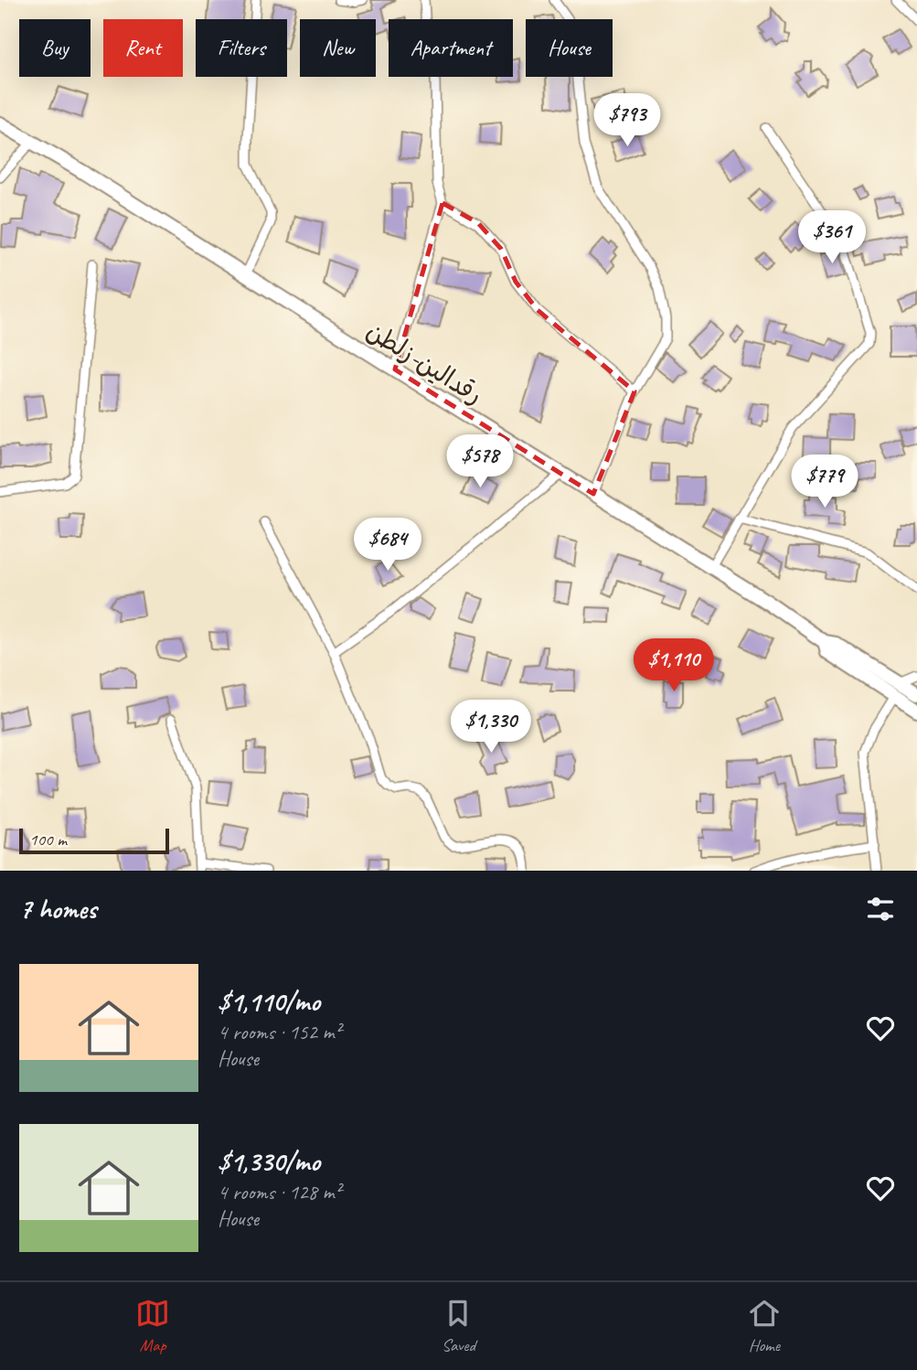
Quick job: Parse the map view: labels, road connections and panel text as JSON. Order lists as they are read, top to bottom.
{
  "streets": {
    "main road": ["رقدالين-زلطن"]
  },
  "scale_bar": "100 m",
  "page": {
    "chip": [
      "Buy",
      "Rent",
      "Filters",
      "New",
      "Apartment",
      "House"
    ],
    "price": [
      "$793",
      "$361",
      "$578",
      "$779",
      "$684",
      "$1,110",
      "$1,330"
    ],
    "scale": "100 m",
    "heading": "7 homes",
    "list": [
      {
        "name": "$1,110/mo",
        "note": "4 rooms · 152 m² · House"
      },
      {
        "name": "$1,330/mo",
        "note": "4 rooms · 128 m² · House"
      }
    ],
    "tabs": ["Map", "Saved", "Home"]
  }
}
